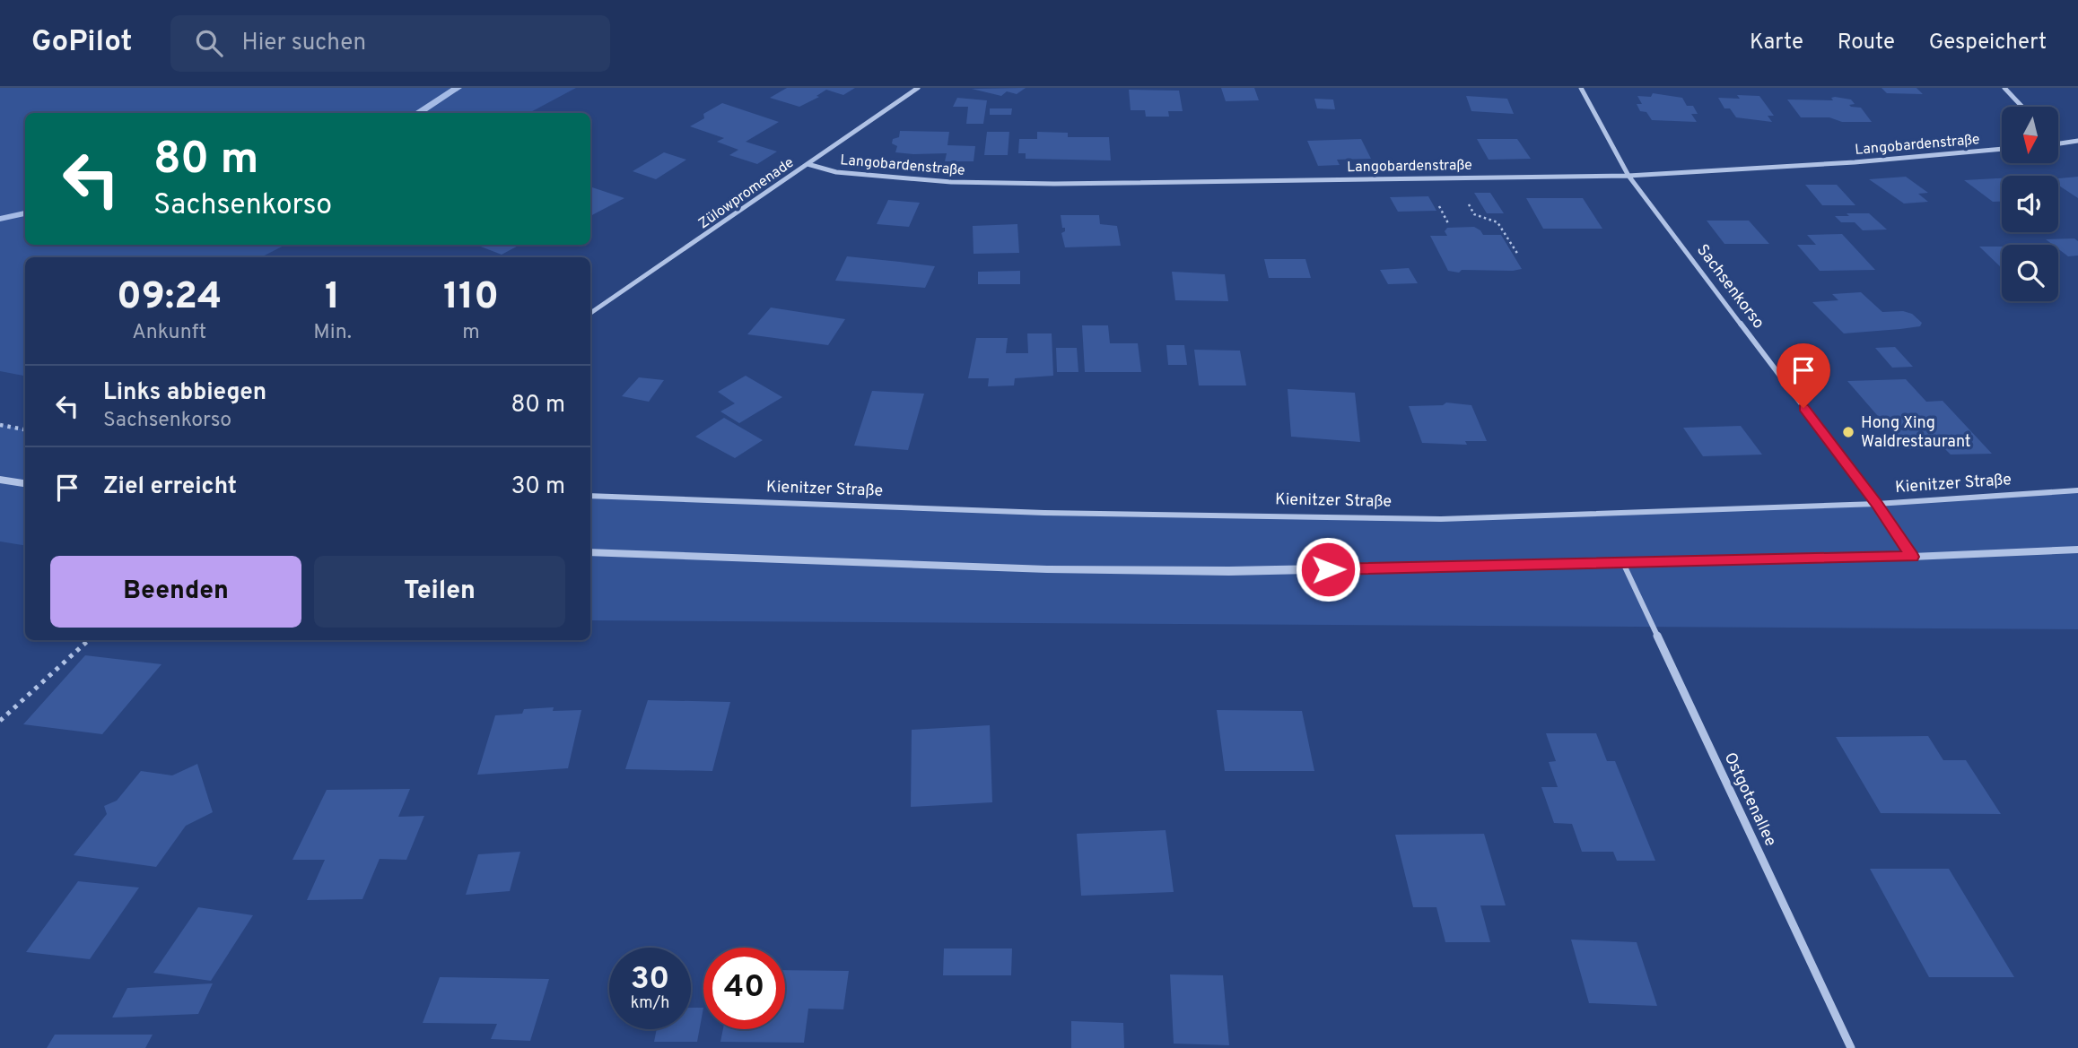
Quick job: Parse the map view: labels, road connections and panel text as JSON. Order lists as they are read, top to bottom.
{
  "streets": {
    "street": [
      "Langobardenstraße",
      "Zülowpromenade",
      "Sachsenkorso",
      "Kienitzer Straße",
      "Ostgotenallee"
    ]
  },
  "crossings": [
    ["Langobardenstraße", "Zülowpromenade"],
    ["Langobardenstraße", "Sachsenkorso"],
    ["Sachsenkorso", "Kienitzer Straße"]
  ],
  "places": ["Hong Xing Waldrestaurant"],
  "north": "bottom",
  "page": {
    "header": "GoPilot",
    "search": "Hier suchen",
    "nav": ["Karte", "Route", "Gespeichert"],
    "turn": ["80 m", "Sachsenkorso"],
    "eta": [
      "09:24",
      "Ankunft",
      "1",
      "Min.",
      "110",
      "m"
    ],
    "list": [
      {
        "name": "Links abbiegen",
        "note": "Sachsenkorso",
        "value": "80 m"
      },
      {
        "name": "Ziel erreicht",
        "value": "30 m"
      }
    ],
    "buttons": ["Beenden", "Teilen"],
    "speed": "30 km/h",
    "limit": "40"
  }
}
